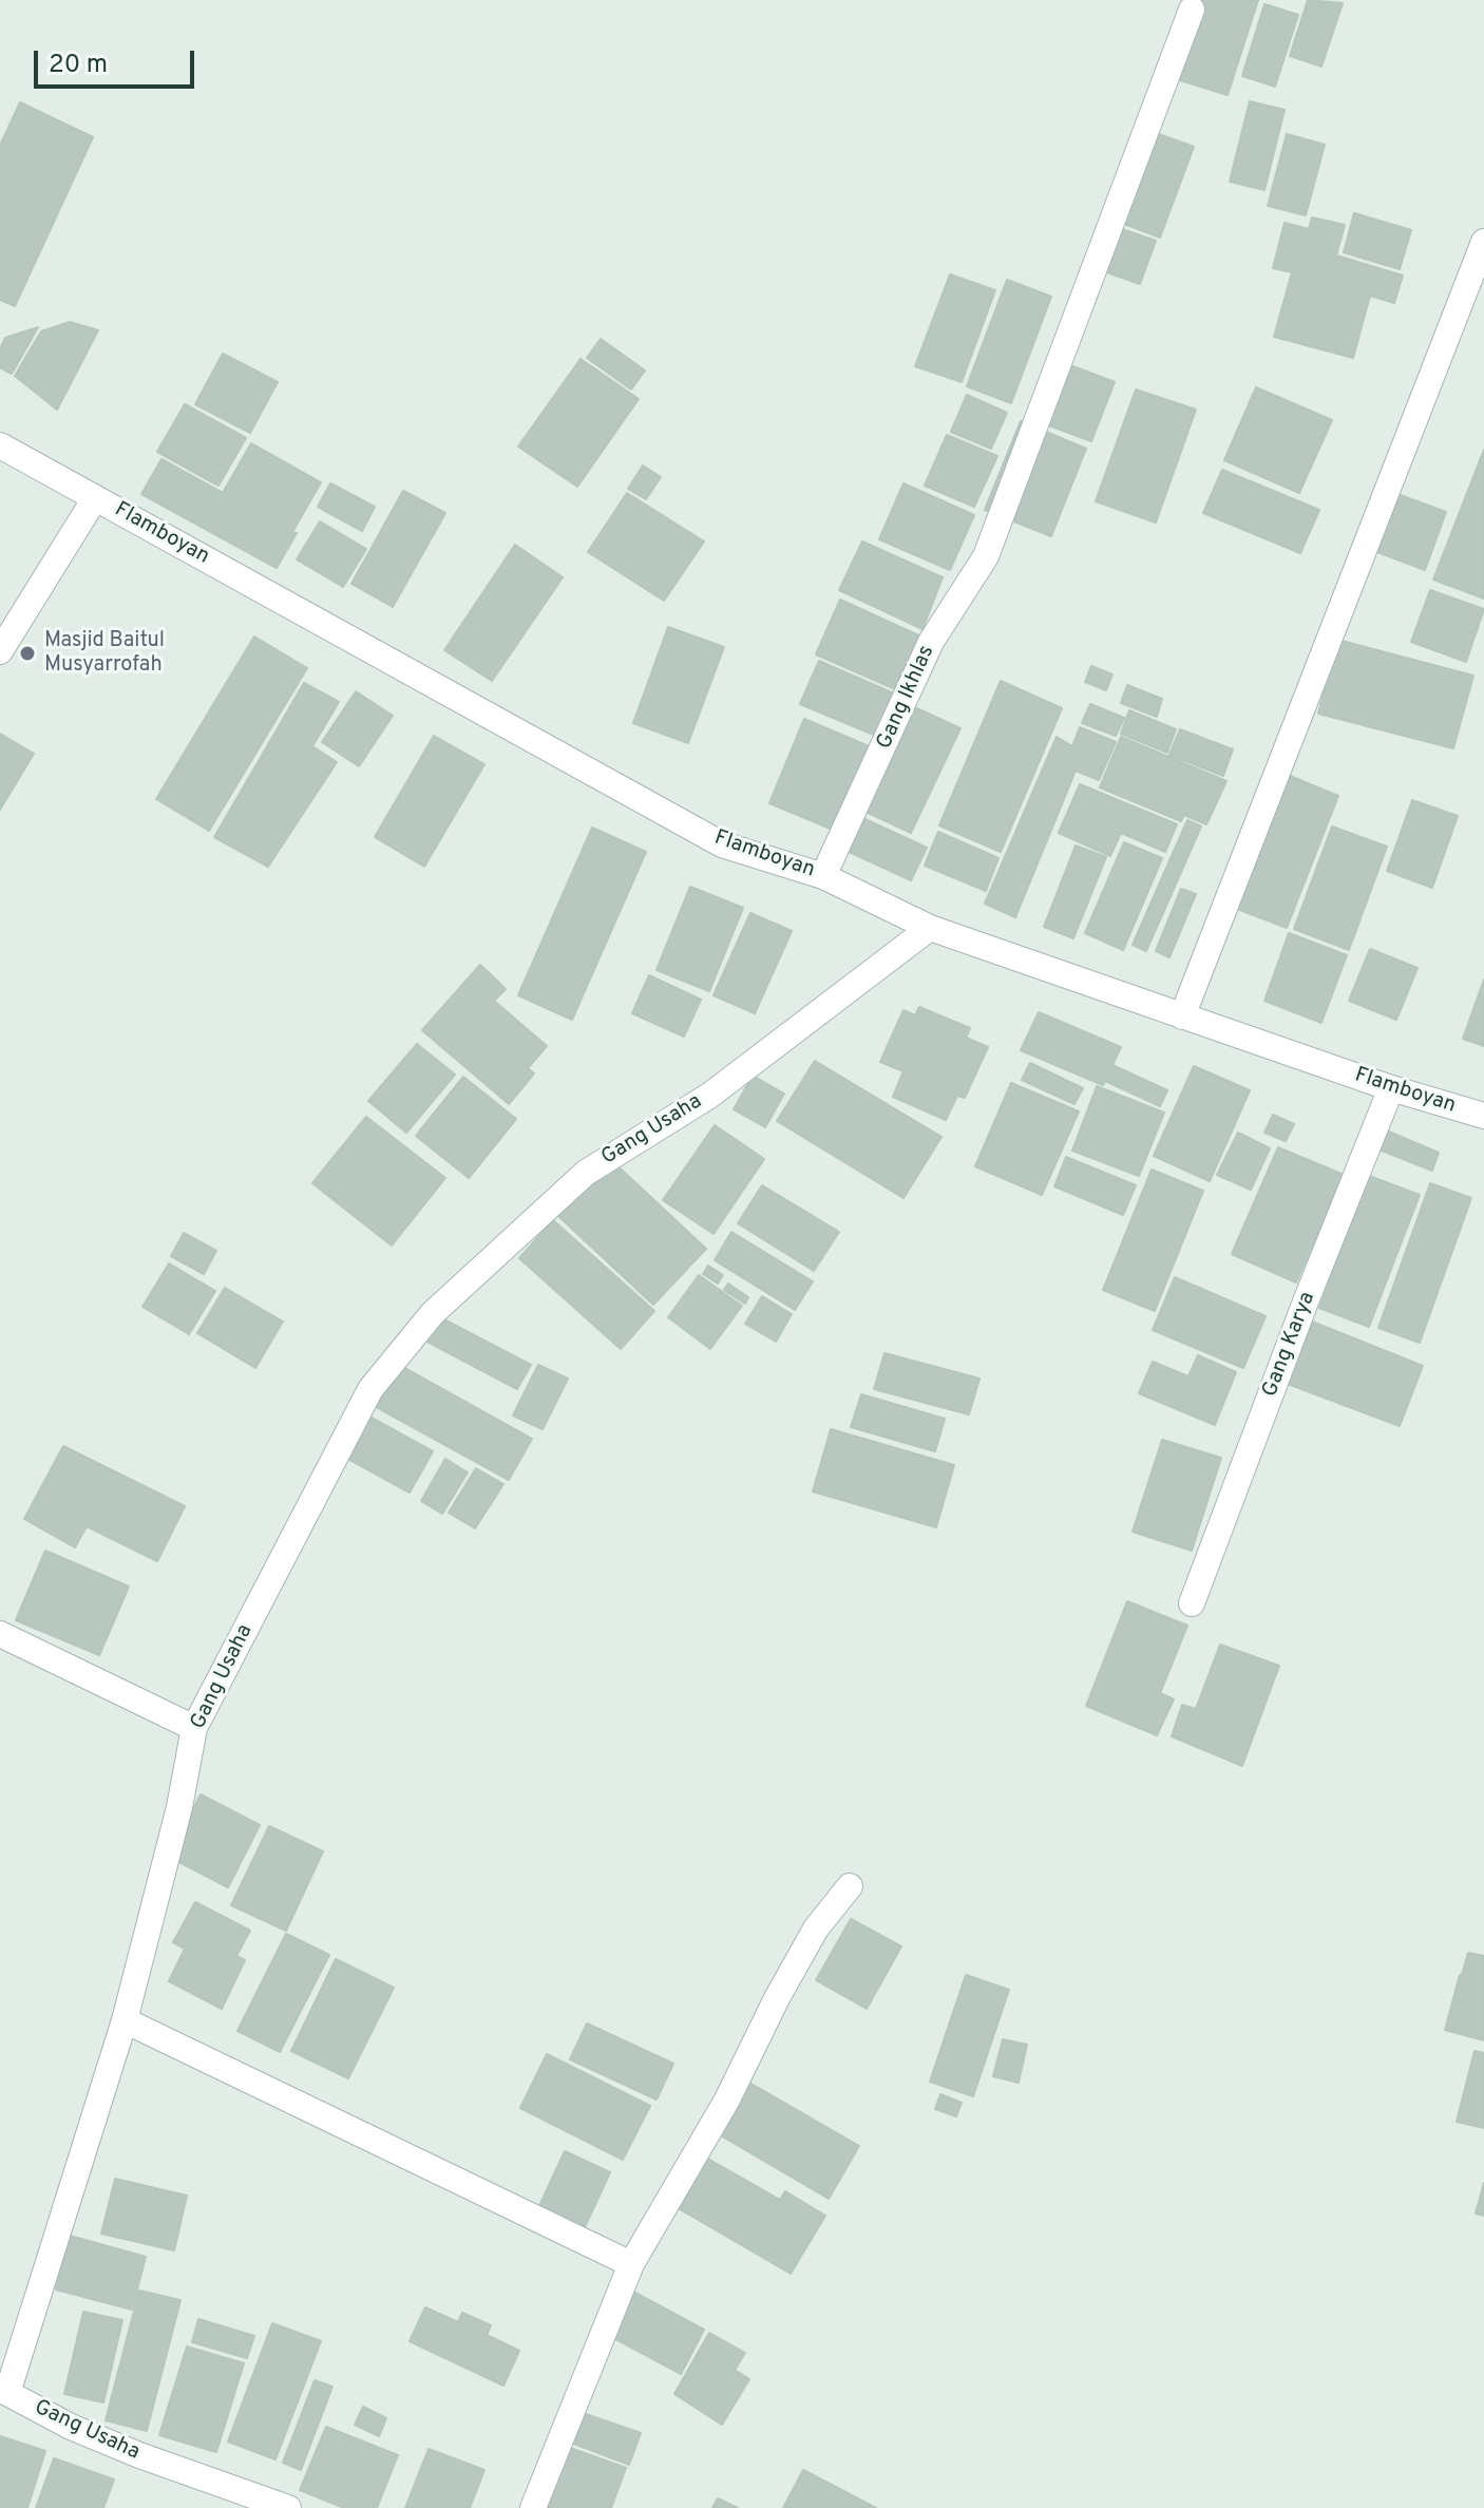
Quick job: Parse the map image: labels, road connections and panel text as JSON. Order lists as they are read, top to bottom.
{
  "streets": {
    "street": [
      "Flamboyan",
      "Gang Ikhlas",
      "Gang Usaha",
      "Gang Karya"
    ]
  },
  "crossings": [
    ["Flamboyan", "Gang Ikhlas"],
    ["Flamboyan", "Gang Usaha"],
    ["Flamboyan", "Gang Karya"]
  ],
  "places": ["Masjid Baitul Musyarrofah"],
  "scale_bar": "20 m"
}
